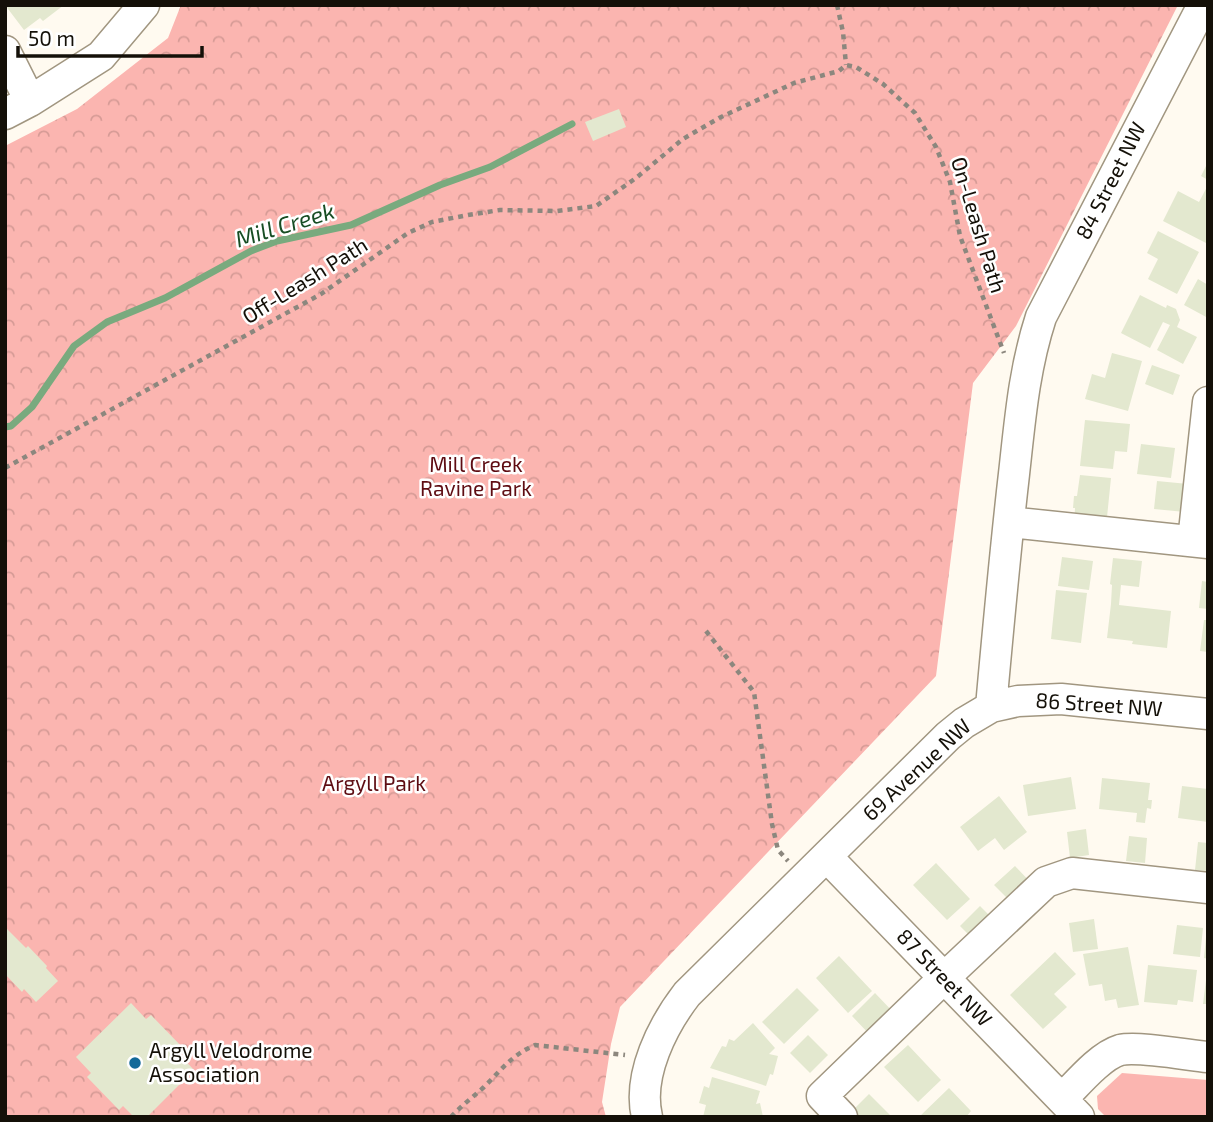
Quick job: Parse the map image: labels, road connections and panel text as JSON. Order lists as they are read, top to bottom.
{
  "streets": {
    "street": [
      "84 Street NW",
      "86 Street NW",
      "69 Avenue NW",
      "87 Street NW"
    ],
    "path": ["On-Leash Path", "Off-Leash Path"]
  },
  "crossings": [
    ["84 Street NW", "On-Leash Path"],
    ["84 Street NW", "69 Avenue NW"],
    ["On-Leash Path", "Off-Leash Path"],
    ["On-Leash Path", "69 Avenue NW"],
    ["86 Street NW", "69 Avenue NW"],
    ["69 Avenue NW", "87 Street NW"]
  ],
  "water": ["Mill Creek"],
  "parks": ["Mill Creek Ravine Park", "Argyll Park"],
  "places": ["Argyll Velodrome Association"],
  "scale_bar": "50 m"
}
